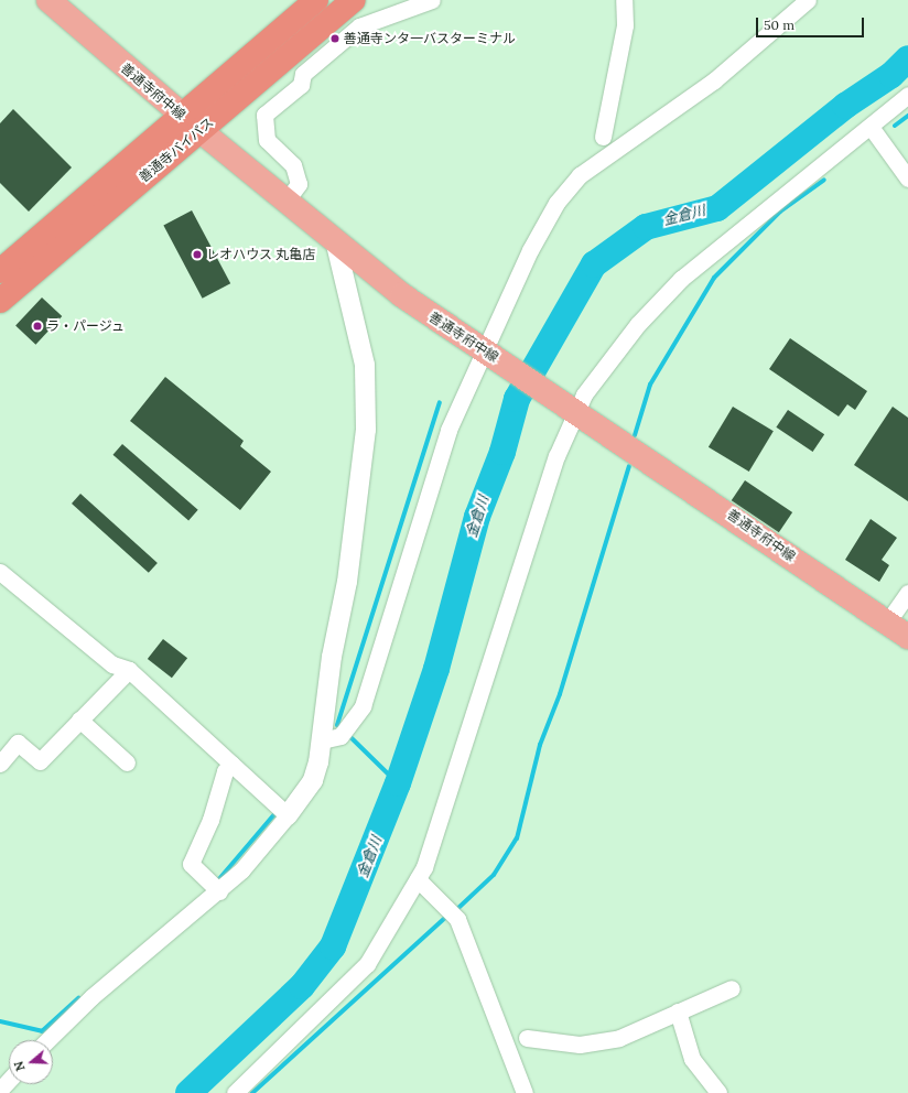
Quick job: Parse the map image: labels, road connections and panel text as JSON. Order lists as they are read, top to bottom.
{
  "streets": {
    "highway": ["善通寺バイパス"],
    "main road": ["善通寺府中線"]
  },
  "crossings": [
    ["善通寺府中線", "善通寺バイパス"]
  ],
  "water": ["金倉川"],
  "places": ["善通寺ンタ一バスターミナル", "レオハウス 丸亀店", "ラ・パージュ"],
  "scale_bar": "50 m",
  "north": "left"
}
